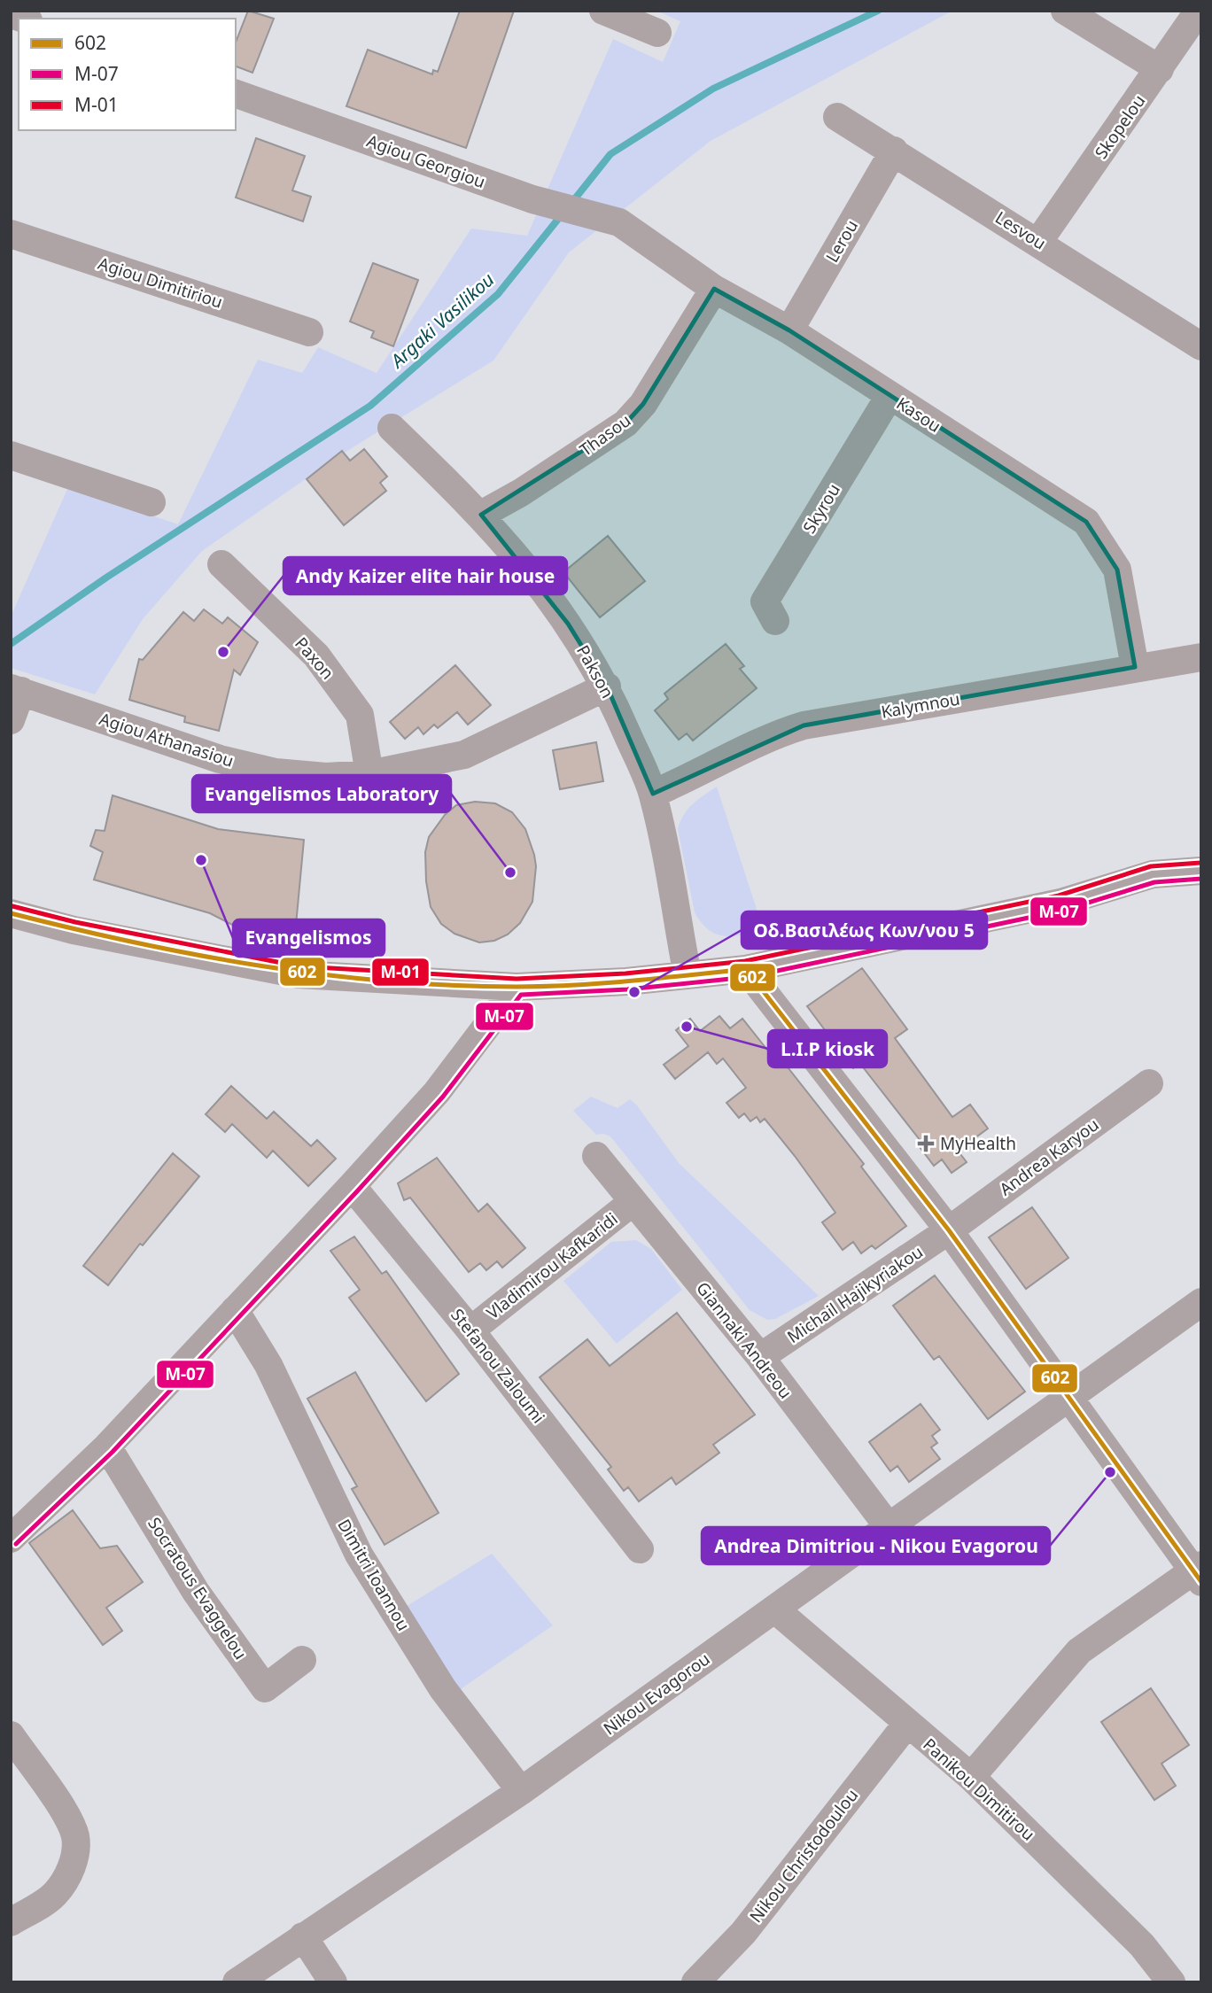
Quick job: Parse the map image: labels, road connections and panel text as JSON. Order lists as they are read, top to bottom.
{
  "streets": {
    "street": [
      "Skopelou",
      "Agiou Georgiou",
      "Lesvou",
      "Lerou",
      "Agiou Dimitiriou",
      "Kasou",
      "Thasou",
      "Skyrou",
      "Paxon",
      "Pakson",
      "Kalymnou",
      "Agiou Athanasiou",
      "Andrea Karyou",
      "Vladimirou Kafkaridi",
      "Michail Hajikyriakou",
      "Giannaki Andreou",
      "Stefanou Zaloumi",
      "Dimitri Ioannou",
      "Socratous Evaggelou",
      "Nikou Evagorou",
      "Panikou Dimitirou",
      "Nikou Christodoulou"
    ]
  },
  "crossings": [
    ["Skopelou", "Lesvou"],
    ["Agiou Georgiou", "Kasou"],
    ["Lesvou", "Lerou"],
    ["Lerou", "Kasou"],
    ["Kasou", "Thasou"],
    ["Kasou", "Skyrou"],
    ["Kasou", "Kalymnou"],
    ["Thasou", "Pakson"],
    ["Paxon", "Agiou Athanasiou"],
    ["Pakson", "Kalymnou"],
    ["Pakson", "Agiou Athanasiou"],
    ["Andrea Karyou", "Michail Hajikyriakou"],
    ["Vladimirou Kafkaridi", "Giannaki Andreou"],
    ["Vladimirou Kafkaridi", "Stefanou Zaloumi"],
    ["Michail Hajikyriakou", "Giannaki Andreou"],
    ["Giannaki Andreou", "Nikou Evagorou"],
    ["Dimitri Ioannou", "Nikou Evagorou"],
    ["Nikou Evagorou", "Panikou Dimitirou"],
    ["Panikou Dimitirou", "Nikou Christodoulou"]
  ],
  "water": ["Argaki Vasilikou"],
  "places": {
    "other": [
      "Andy Kaizer elite hair house",
      "Evangelismos",
      "Evangelismos Laboratory",
      "Οδ.Βασιλέως Κων/νου 5",
      "L.I.P kiosk",
      "Andrea Dimitriou - Nikou Evagorou"
    ],
    "health": ["MyHealth"]
  },
  "lines": ["transit line M-01", "transit line M-07", "transit line 602"],
  "legend": ["602", "M-07", "M-01"]
}
